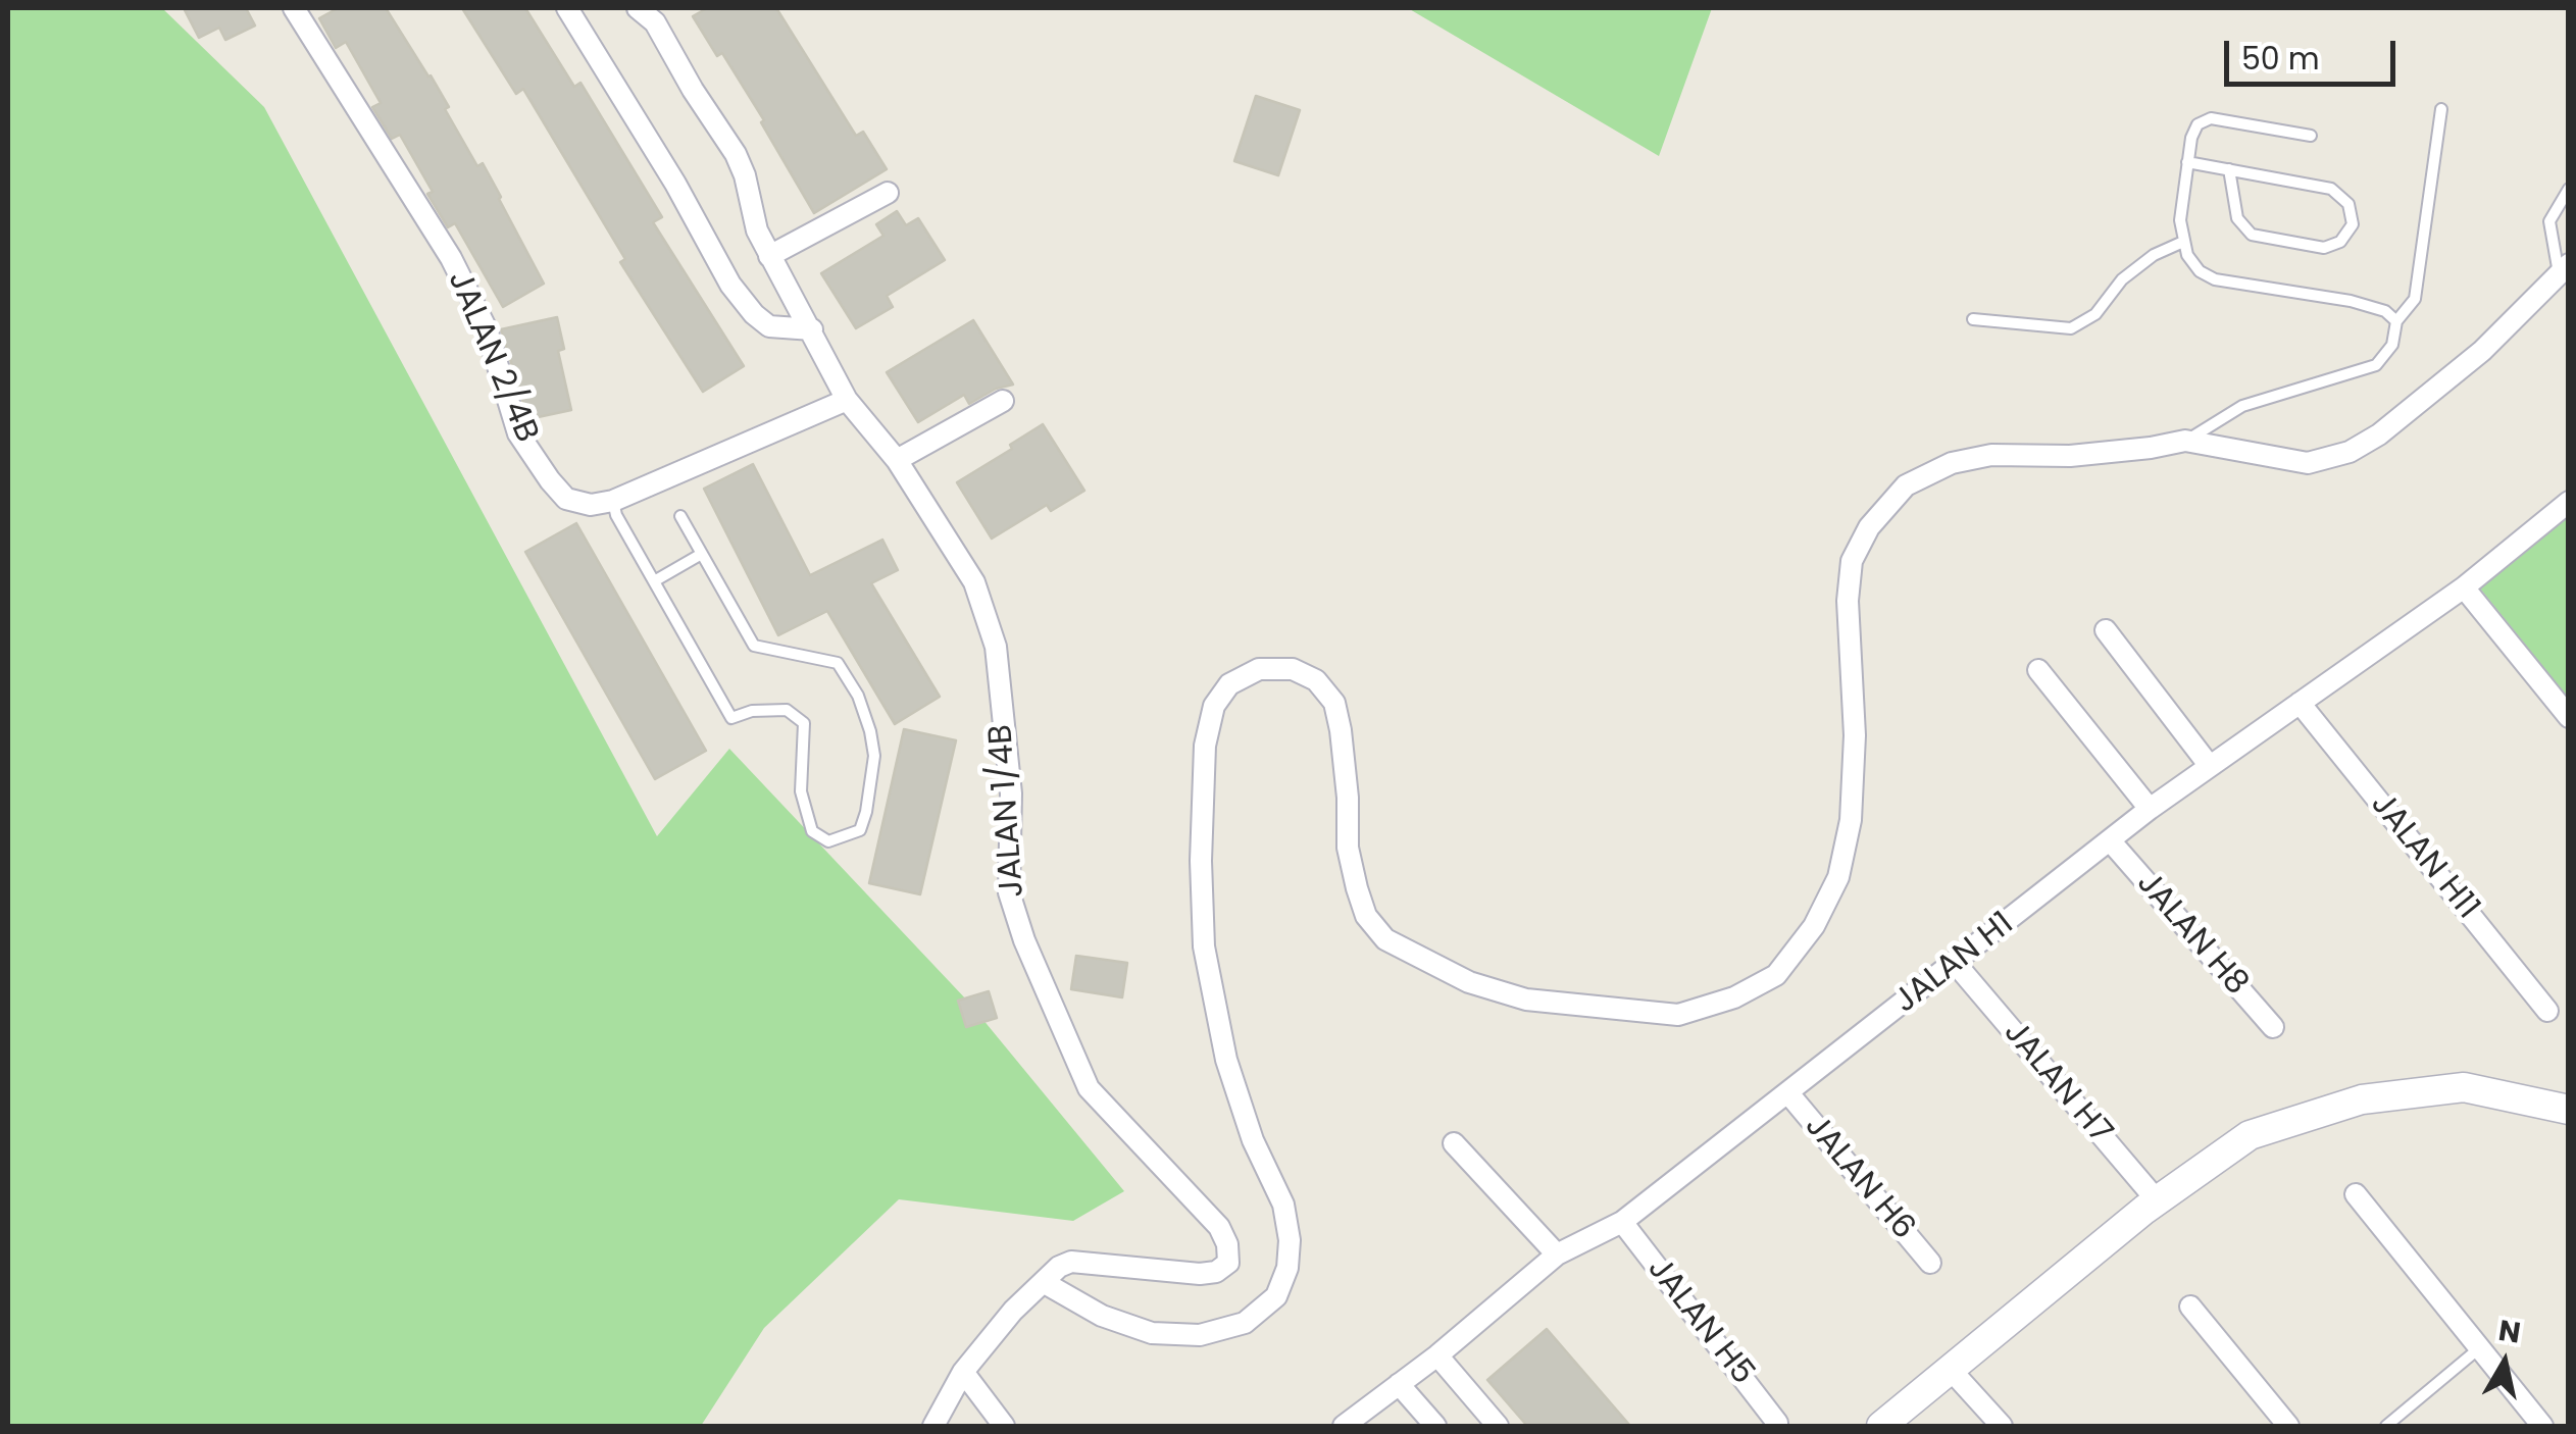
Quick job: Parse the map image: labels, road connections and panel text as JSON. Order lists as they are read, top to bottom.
{
  "streets": {
    "street": [
      "JALAN 2/4B",
      "JALAN 1/4B",
      "JALAN H11",
      "JALAN H8",
      "JALAN H1",
      "JALAN H7",
      "JALAN H6",
      "JALAN H5"
    ]
  },
  "crossings": [
    ["JALAN 2/4B", "JALAN 1/4B"],
    ["JALAN H11", "JALAN H1"],
    ["JALAN H8", "JALAN H1"],
    ["JALAN H1", "JALAN H7"],
    ["JALAN H1", "JALAN H6"],
    ["JALAN H1", "JALAN H5"]
  ],
  "scale_bar": "50 m",
  "north": "top"
}
